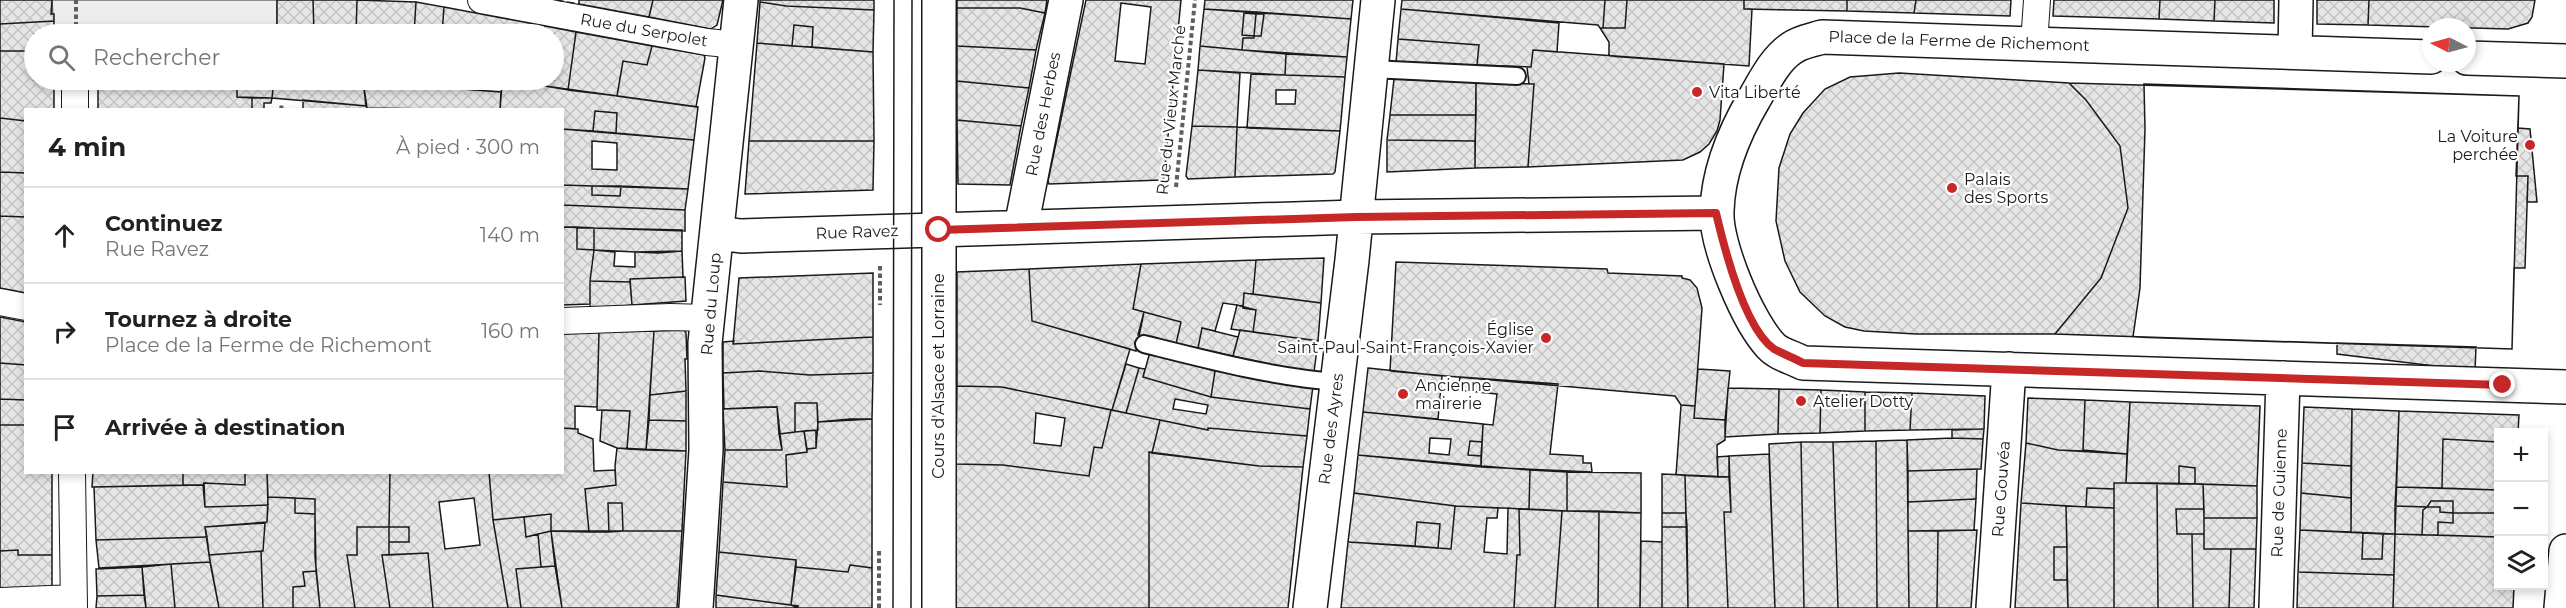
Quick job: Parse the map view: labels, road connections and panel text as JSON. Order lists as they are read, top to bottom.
{
  "streets": {
    "street": [
      "Rue du Serpolet",
      "Place de la Ferme de Richemont",
      "Rue des Herbes",
      "Rue Ravez",
      "Rue du Loup",
      "Cours d'Alsace et Lorraine",
      "Rue des Ayres",
      "Rue Gouvéa",
      "Rue de Guienne"
    ],
    "path": ["Rue du Vieux Marché"]
  },
  "crossings": [
    ["Rue du Serpolet", "Rue du Loup"],
    ["Place de la Ferme de Richemont", "Rue Ravez"],
    ["Place de la Ferme de Richemont", "Rue Gouvéa"],
    ["Place de la Ferme de Richemont", "Rue de Guienne"],
    ["Rue du Vieux Marché", "Rue Ravez"],
    ["Rue des Herbes", "Rue Ravez"],
    ["Rue Ravez", "Rue du Loup"],
    ["Rue Ravez", "Cours d'Alsace et Lorraine"],
    ["Rue Ravez", "Rue des Ayres"]
  ],
  "places": [
    "Vita Liberté",
    "La Voiture perchée",
    "Palais des Sports",
    "Église Saint-Paul-Saint-François-Xavier",
    "Ancienne mairerie",
    "Atelier Dotty"
  ],
  "north": "left",
  "page": {
    "search": "Rechercher",
    "heading": ["4 min", "À pied · 300 m"],
    "list": [
      ["Continuez", "Rue Ravez", "140 m"],
      ["Tournez à droite", "Place de la Ferme de Richemont", "160 m"],
      "Arrivée à destination"
    ],
    "map_buttons": ["+", "−"]
  }
}
